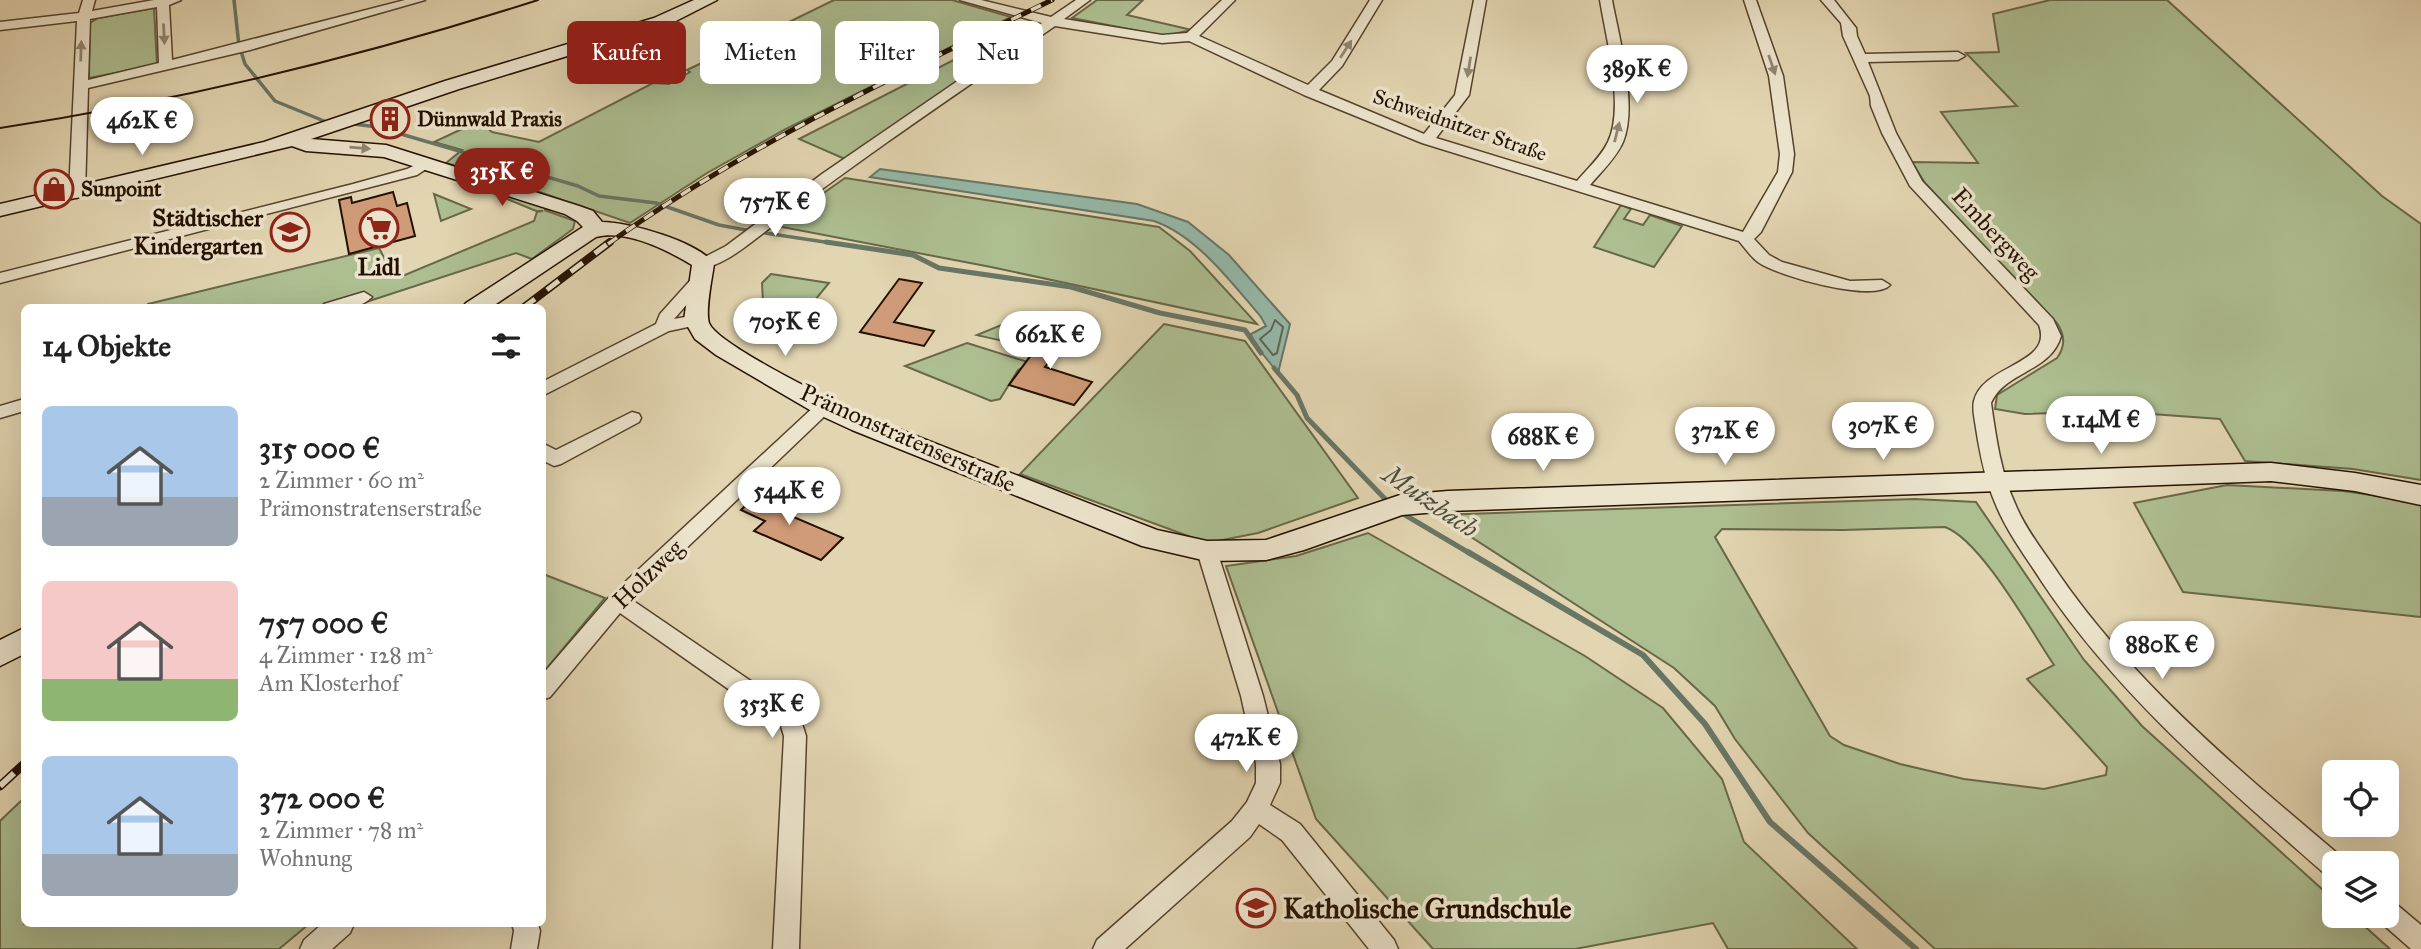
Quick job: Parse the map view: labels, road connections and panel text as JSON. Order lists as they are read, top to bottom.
{
  "streets": {
    "main road": ["Prämonstratenserstraße"],
    "street": ["Schweidnitzer Straße", "Embergweg", "Holzweg"]
  },
  "crossings": [
    ["Embergweg", "Prämonstratenserstraße"],
    ["Prämonstratenserstraße", "Holzweg"]
  ],
  "water": ["Mutzbach"],
  "places": {
    "building": ["Dünnwald Praxis"],
    "shop": ["Sunpoint"],
    "supermarket": ["Lidl"],
    "school or university": ["Städtischer Kindergarten", "Katholische Grundschule"]
  },
  "page": {
    "chip": [
      "Kaufen",
      "Mieten",
      "Filter",
      "Neu"
    ],
    "price": [
      "389K €",
      "462K €",
      "315K €",
      "757K €",
      "705K €",
      "662K €",
      "1.14M €",
      "307K €",
      "372K €",
      "688K €",
      "544K €",
      "880K €",
      "353K €",
      "472K €"
    ],
    "heading": "14 Objekte",
    "list": [
      {
        "name": "315 000 €",
        "note": "2 Zimmer · 60 m² · Prämonstratenserstraße"
      },
      {
        "name": "757 000 €",
        "note": "4 Zimmer · 128 m² · Am Klosterhof"
      },
      {
        "name": "372 000 €",
        "note": "2 Zimmer · 78 m² · Wohnung"
      }
    ]
  }
}
